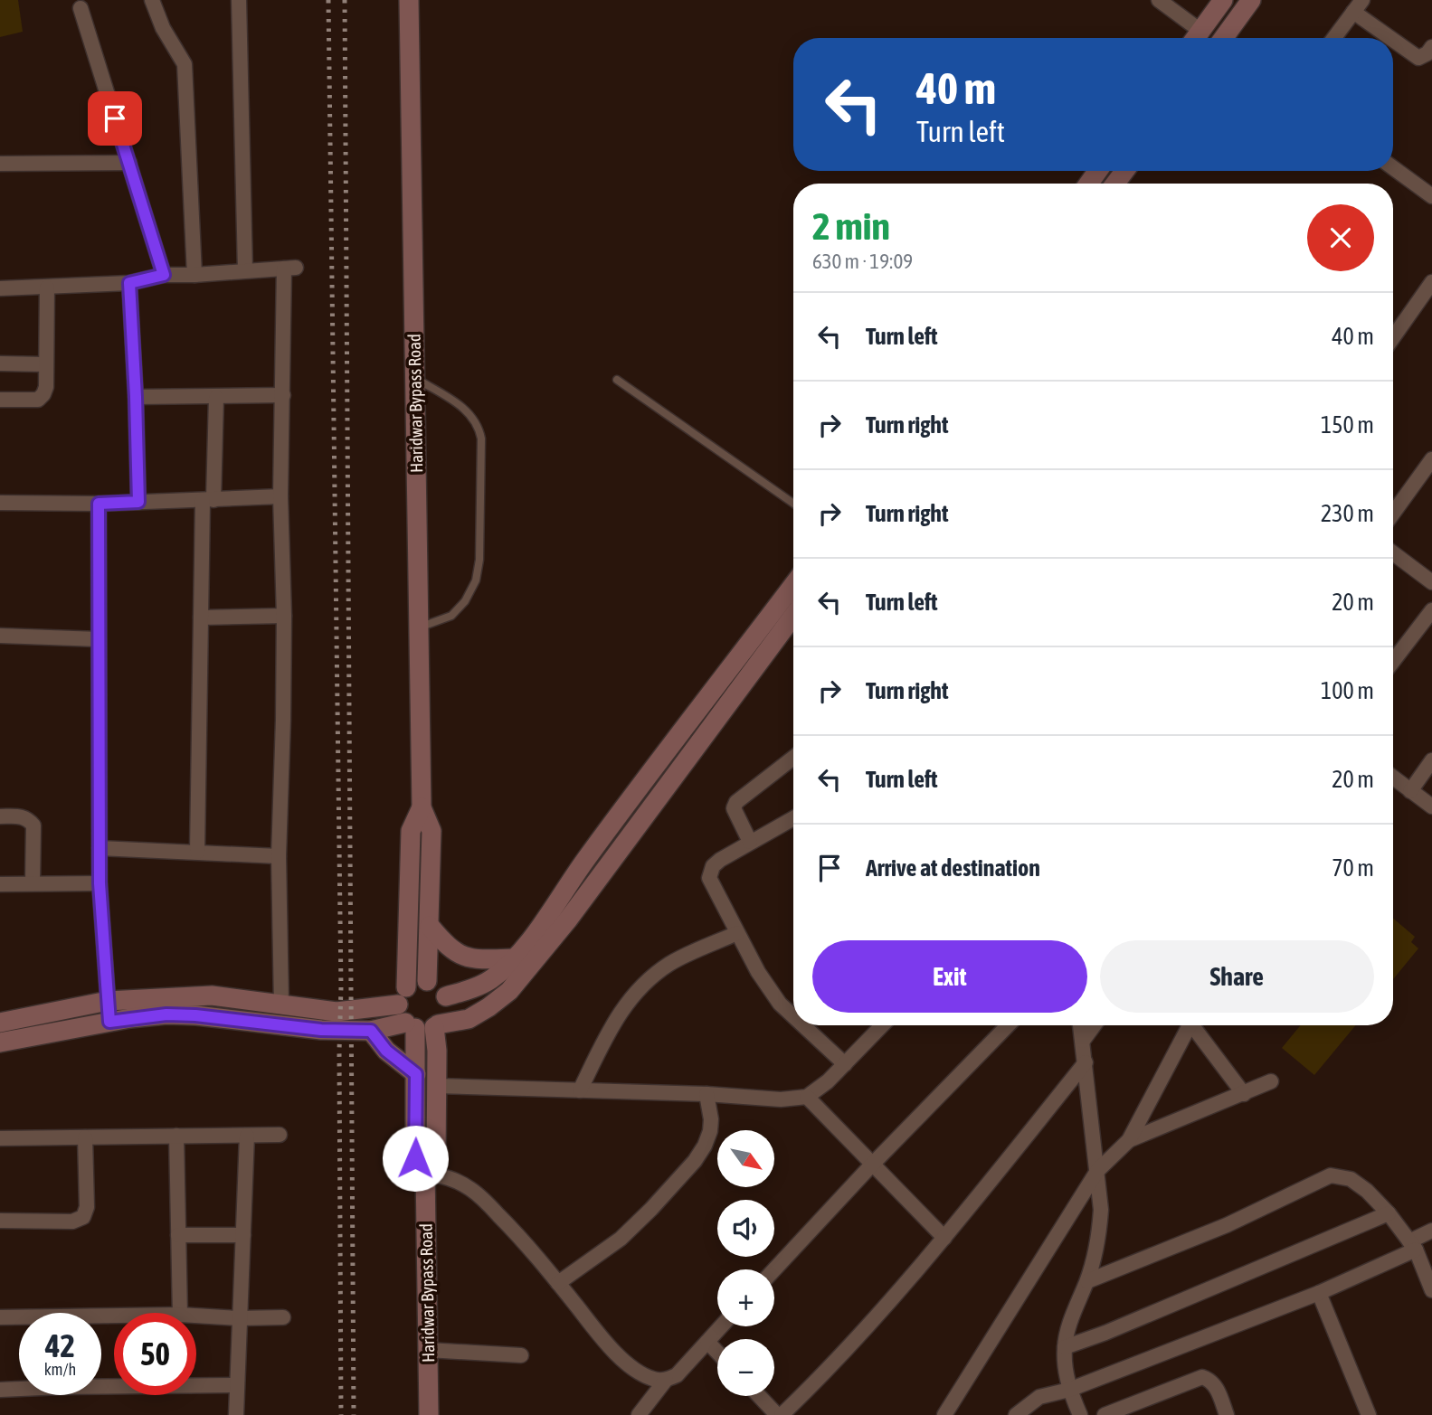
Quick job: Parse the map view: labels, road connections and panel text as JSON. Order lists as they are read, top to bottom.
{
  "streets": {
    "main road": ["Haridwar Bypass Road"]
  },
  "north": "bottom right",
  "page": {
    "turn": ["40 m", "Turn left"],
    "heading": ["2 min", "630 m · 19:09"],
    "list": [
      {
        "name": "Turn left",
        "value": "40 m"
      },
      {
        "name": "Turn right",
        "value": "150 m"
      },
      {
        "name": "Turn right",
        "value": "230 m"
      },
      {
        "name": "Turn left",
        "value": "20 m"
      },
      {
        "name": "Turn right",
        "value": "100 m"
      },
      {
        "name": "Turn left",
        "value": "20 m"
      },
      {
        "name": "Arrive at destination",
        "value": "70 m"
      }
    ],
    "buttons": ["Exit", "Share"],
    "map_buttons": ["+", "−"],
    "speed": "42 km/h",
    "limit": "50"
  }
}
